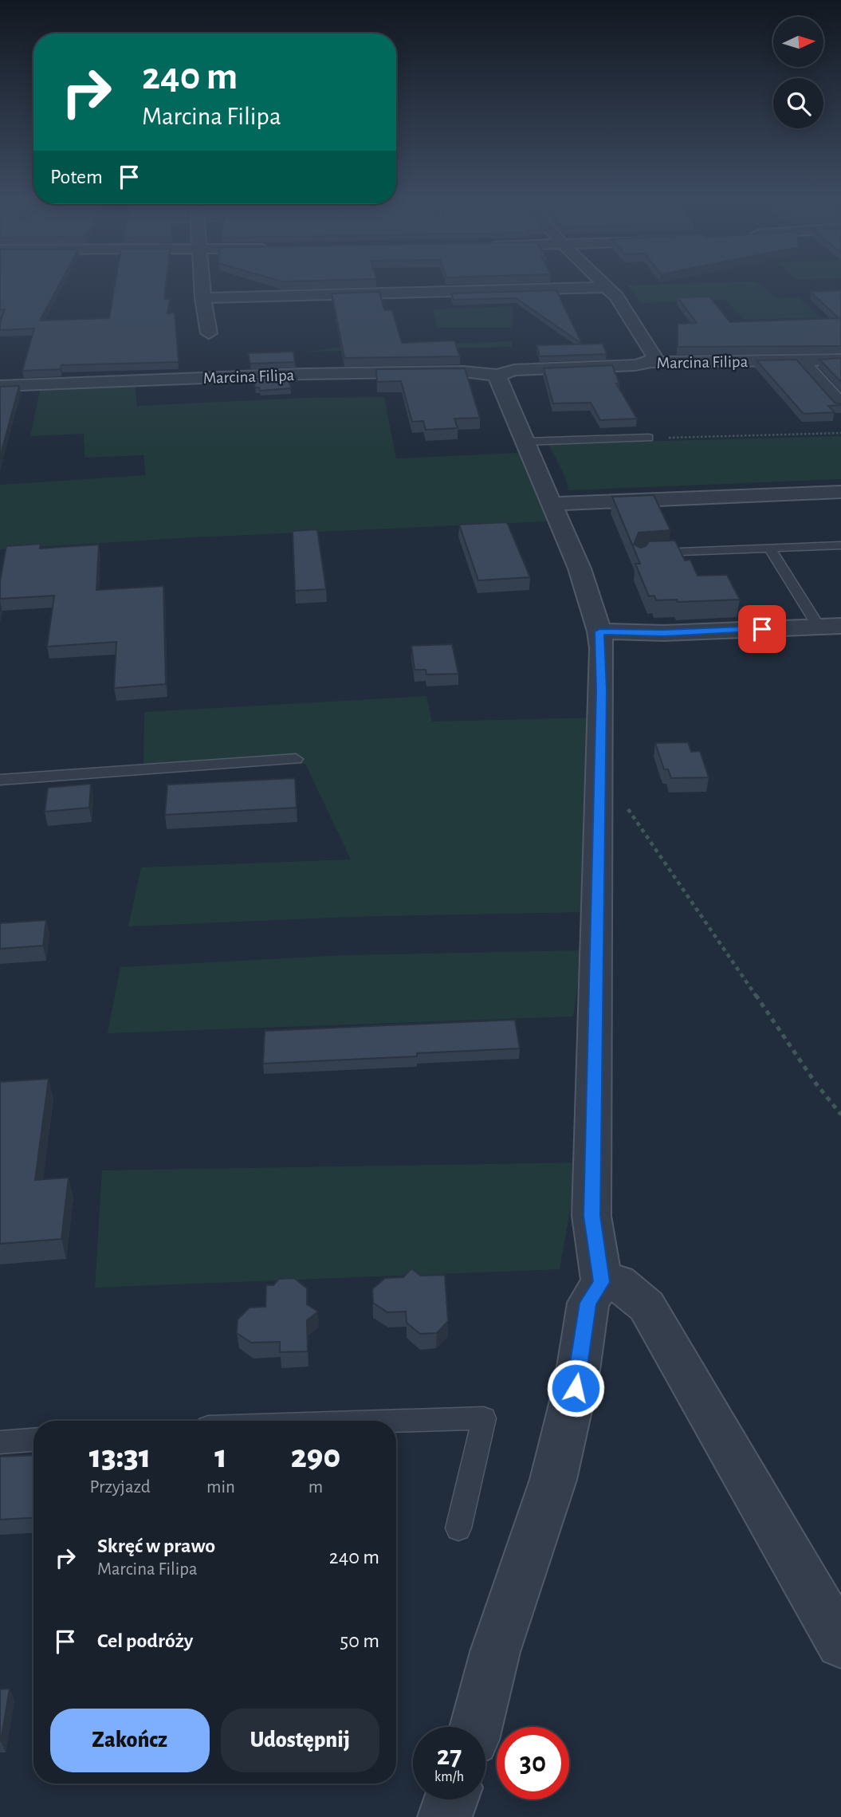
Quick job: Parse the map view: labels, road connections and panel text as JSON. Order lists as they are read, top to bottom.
{
  "streets": {
    "street": ["Marcina Filipa"]
  },
  "north": "right",
  "page": {
    "turn": ["240 m", "Marcina Filipa"],
    "then": "Potem",
    "eta": [
      "13:31",
      "Przyjazd",
      "1",
      "min",
      "290",
      "m"
    ],
    "list": [
      {
        "name": "Skręć w prawo",
        "note": "Marcina Filipa",
        "value": "240 m"
      },
      {
        "name": "Cel podróży",
        "value": "50 m"
      }
    ],
    "buttons": ["Zakończ", "Udostępnij"],
    "speed": "27 km/h",
    "limit": "30"
  }
}
